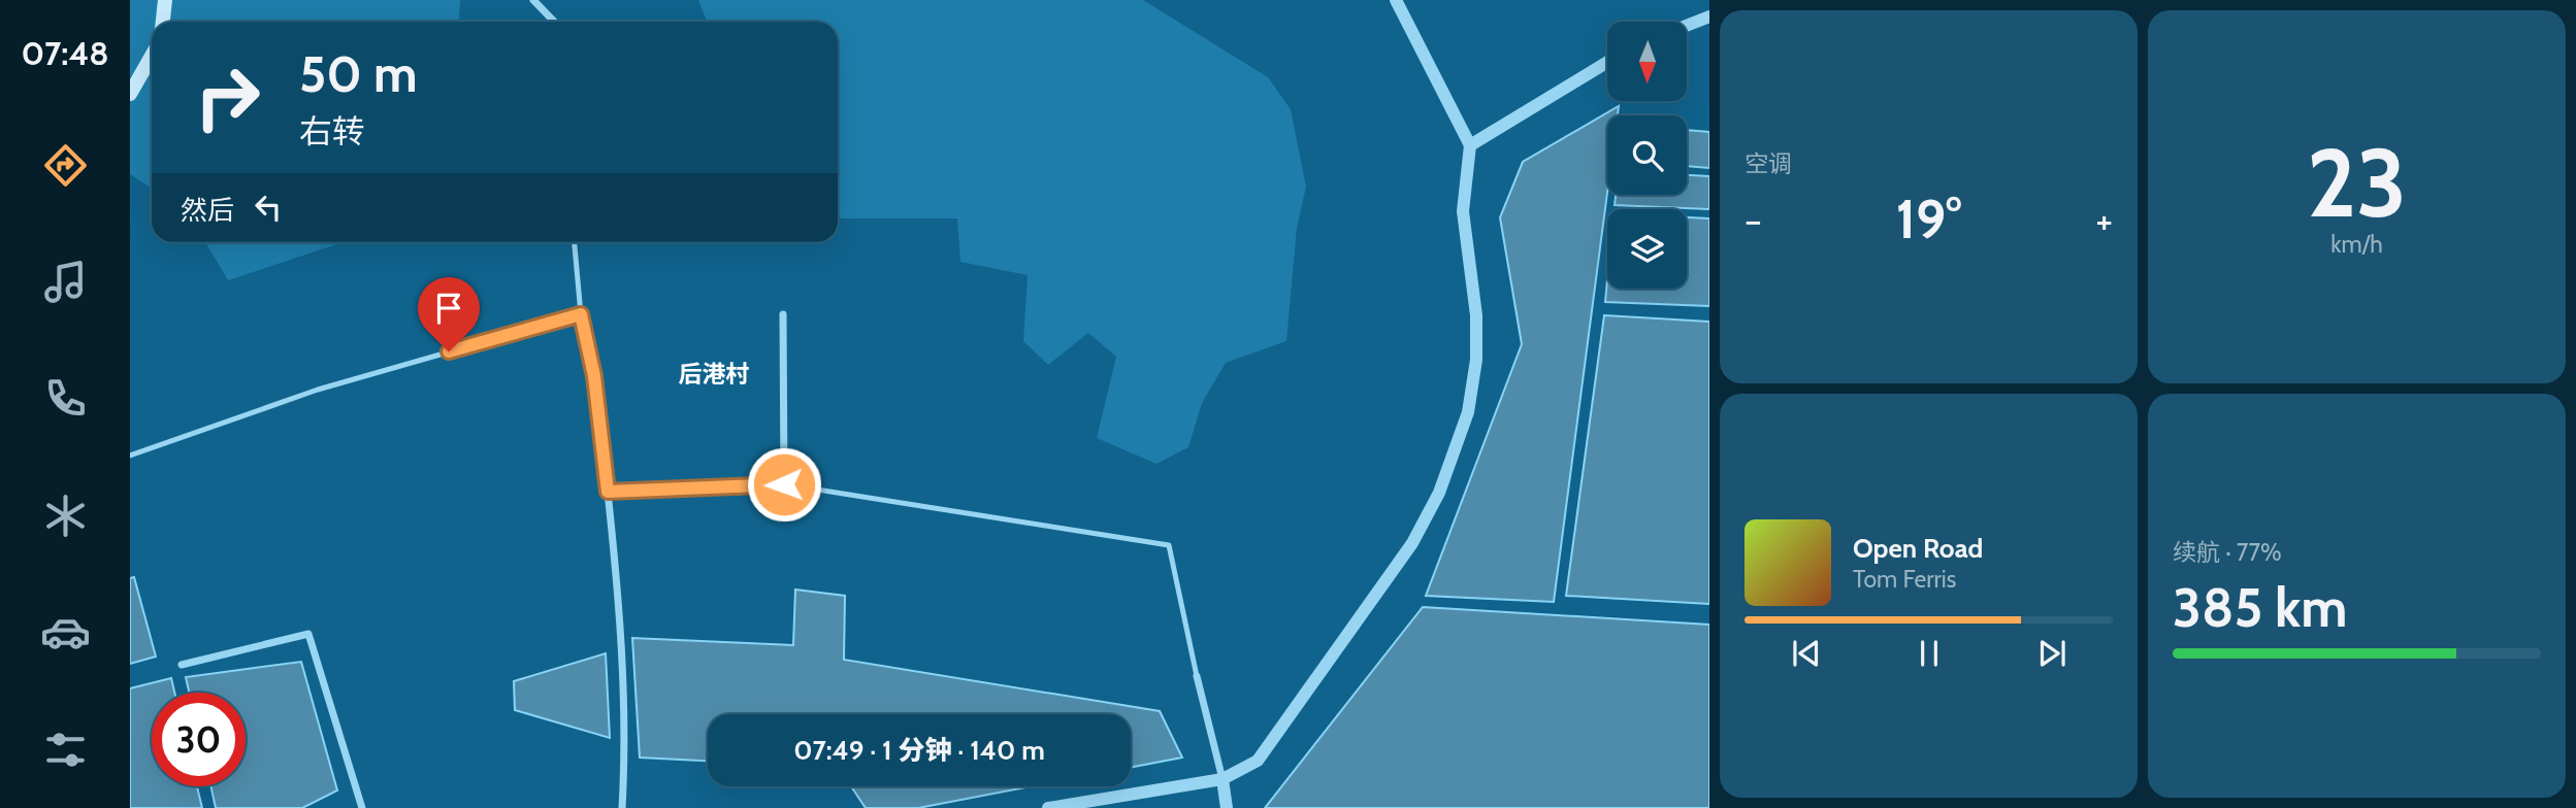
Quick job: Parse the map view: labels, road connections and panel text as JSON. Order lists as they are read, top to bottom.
{
  "districts": ["后港村"],
  "north": "bottom",
  "page": {
    "tabs": "07:48",
    "tile": [
      "空调",
      ["23", "km/h"],
      ["续航 · 77%", "385 km"]
    ],
    "turn": ["50 m", "右转"],
    "then": "然后",
    "heat": ["−", "19°", "+"],
    "song": ["Open Road", "Tom Ferris"],
    "limit": "30",
    "trip": "07:49 · 1 分钟 · 140 m"
  }
}
